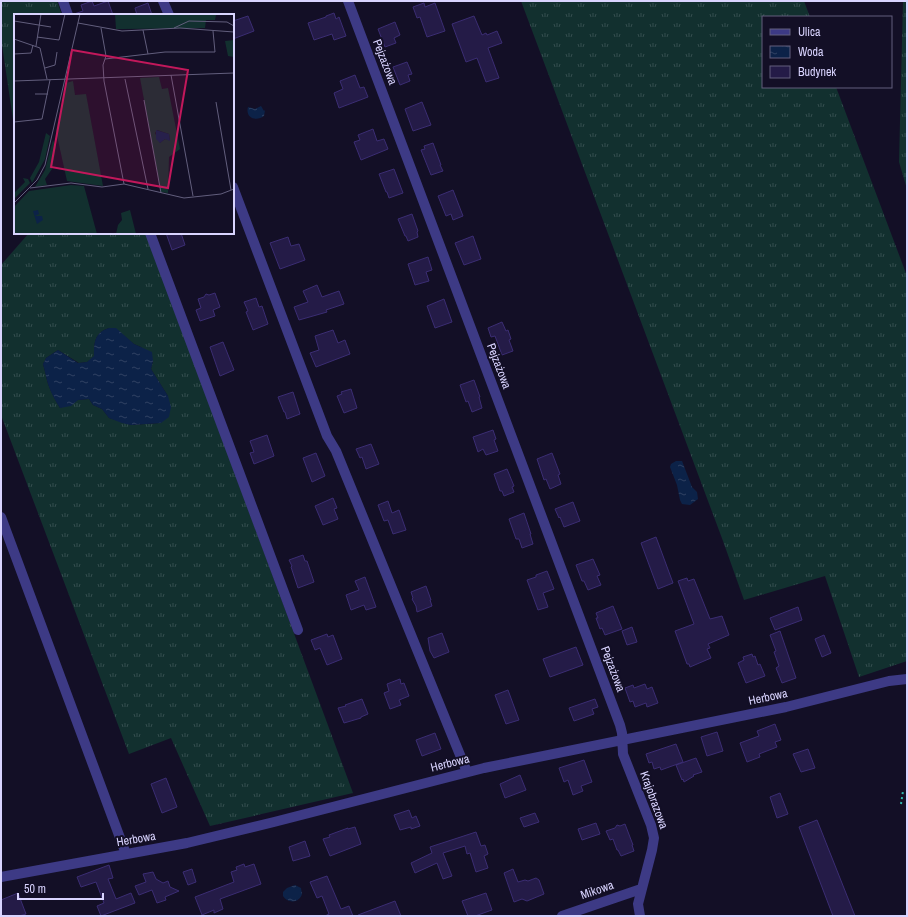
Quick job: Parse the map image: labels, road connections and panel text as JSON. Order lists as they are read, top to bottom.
{
  "streets": {
    "street": [
      "Pejzażowa",
      "Herbowa",
      "Krajobrazowa",
      "Mikowa"
    ]
  },
  "crossings": [
    ["Pejzażowa", "Herbowa"],
    ["Pejzażowa", "Krajobrazowa"],
    ["Herbowa", "Krajobrazowa"],
    ["Krajobrazowa", "Mikowa"]
  ],
  "legend": ["Ulica", "Woda", "Budynek"],
  "scale_bar": "50 m"
}
